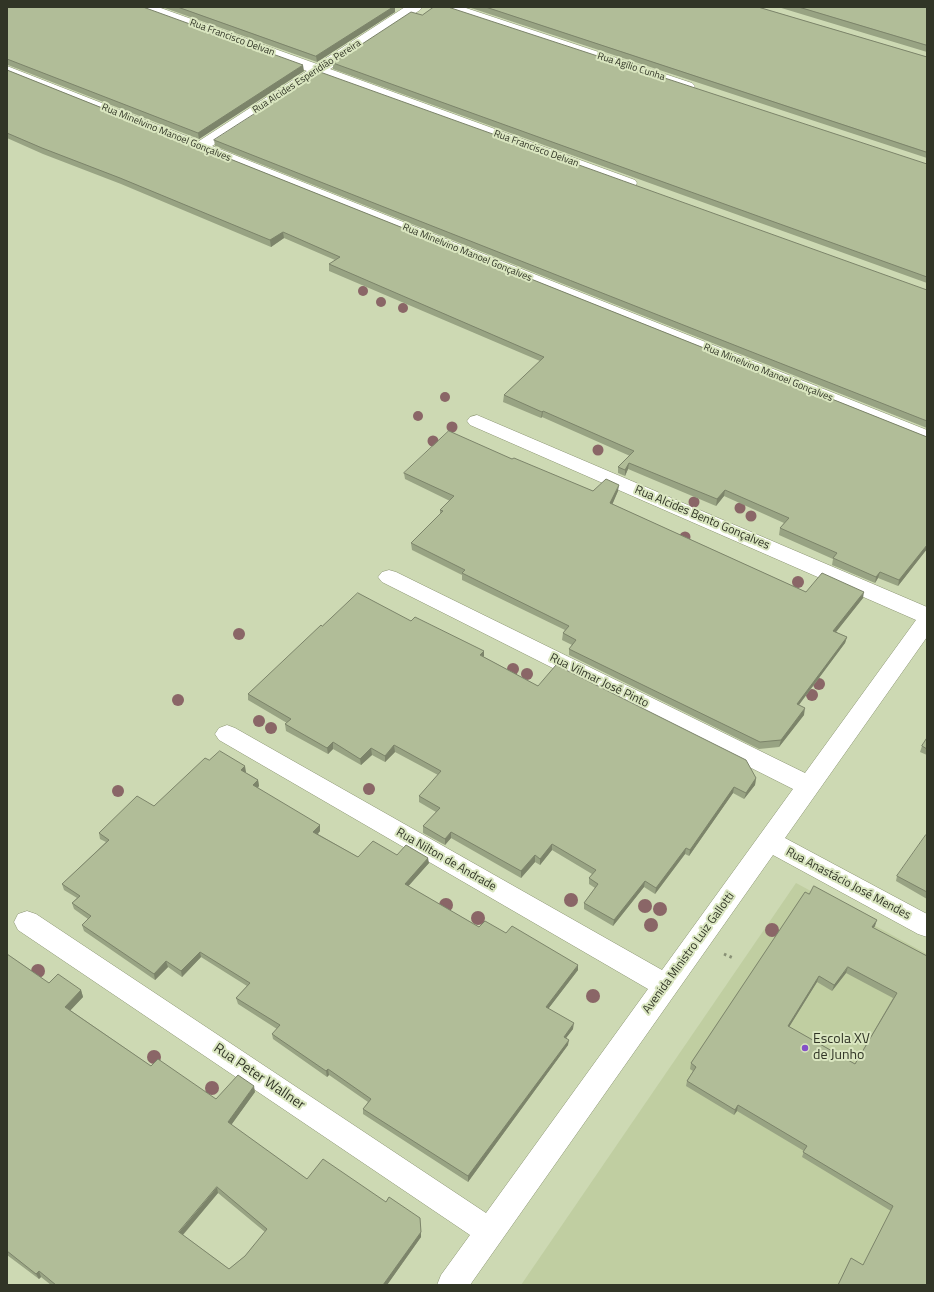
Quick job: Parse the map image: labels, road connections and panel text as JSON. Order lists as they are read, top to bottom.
{
  "streets": {
    "street": [
      "Rua Francisco Delvan",
      "Rua Agílio Cunha",
      "Rua Alcides Esperidião Pereira",
      "Rua Minelvino Manoel Gonçalves",
      "Rua Alcides Bento Gonçalves",
      "Rua Vilmar José Pinto",
      "Rua Nilton de Andrade",
      "Rua Anastácio José Mendes",
      "Avenida Ministro Luiz Gallotti",
      "Rua Peter Wallner"
    ]
  },
  "crossings": [
    ["Rua Francisco Delvan", "Rua Alcides Esperidião Pereira"],
    ["Rua Alcides Esperidião Pereira", "Rua Minelvino Manoel Gonçalves"],
    ["Rua Vilmar José Pinto", "Avenida Ministro Luiz Gallotti"],
    ["Rua Nilton de Andrade", "Avenida Ministro Luiz Gallotti"],
    ["Rua Anastácio José Mendes", "Avenida Ministro Luiz Gallotti"],
    ["Avenida Ministro Luiz Gallotti", "Rua Peter Wallner"]
  ],
  "places": ["Escola XV de Junho"]
}
